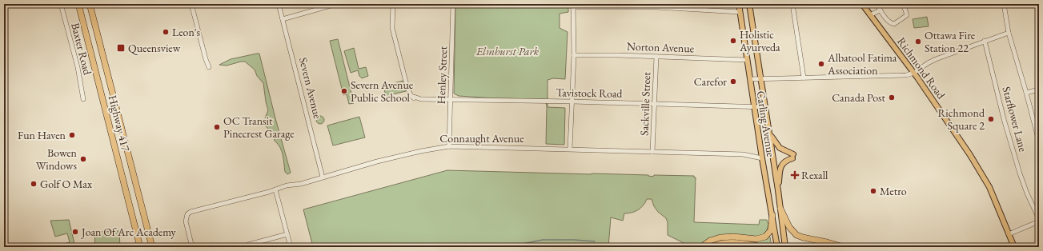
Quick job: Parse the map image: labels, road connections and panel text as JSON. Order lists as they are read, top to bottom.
{
  "streets": {
    "highway": ["Highway 417"],
    "main road": ["Richmond Road", "Carling Avenue"],
    "street": [
      "Norton Avenue",
      "Baxter Road",
      "Henley Street",
      "Severn Avenue",
      "Tavistock Road",
      "Sackville Street",
      "Starflower Lane",
      "Connaught Avenue"
    ]
  },
  "crossings": [
    ["Norton Avenue", "Sackville Street"],
    ["Norton Avenue", "Carling Avenue"],
    ["Henley Street", "Tavistock Road"],
    ["Henley Street", "Connaught Avenue"],
    ["Severn Avenue", "Connaught Avenue"],
    ["Tavistock Road", "Sackville Street"],
    ["Tavistock Road", "Carling Avenue"],
    ["Sackville Street", "Connaught Avenue"],
    ["Carling Avenue", "Connaught Avenue"]
  ],
  "parks": ["Elmhurst Park"],
  "places": {
    "other": [
      "Leon's",
      "Holistic Ayurveda",
      "Ottawa Fire Station 22",
      "Albatool Fatima Association",
      "Carefor",
      "Severn Avenue Public School",
      "Canada Post",
      "Richmond Square 2",
      "OC Transit Pinecrest Garage",
      "Fun Haven",
      "Bowen Windows",
      "Golf O Max",
      "Metro",
      "Joan Of Arc Academy"
    ],
    "transit": ["Queensview"],
    "health": ["Rexall"]
  }
}
